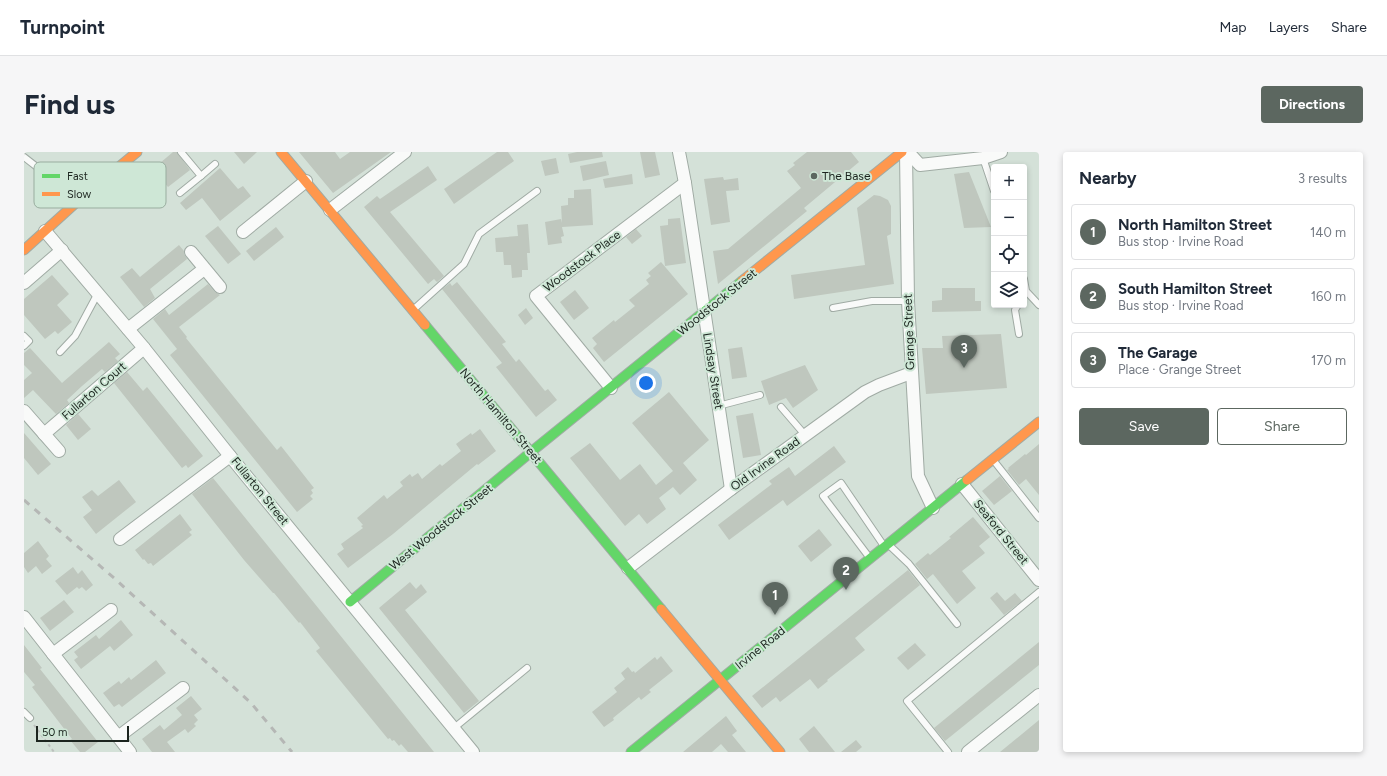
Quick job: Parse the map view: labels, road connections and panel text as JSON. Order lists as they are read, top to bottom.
{
  "streets": {
    "street": [
      "Woodstock Place",
      "Woodstock Street",
      "Grange Street",
      "Lindsay Street",
      "Fullarton Court",
      "North Hamilton Street",
      "Old Irvine Road",
      "Fullarton Street",
      "West Woodstock Street",
      "Seaford Street",
      "Irvine Road"
    ]
  },
  "crossings": [
    ["Woodstock Place", "Woodstock Street"],
    ["Woodstock Place", "Lindsay Street"],
    ["Woodstock Street", "Lindsay Street"],
    ["Woodstock Street", "North Hamilton Street"],
    ["Woodstock Street", "West Woodstock Street"],
    ["Grange Street", "Old Irvine Road"],
    ["Grange Street", "Irvine Road"],
    ["Lindsay Street", "Old Irvine Road"],
    ["Fullarton Court", "Fullarton Street"],
    ["North Hamilton Street", "Old Irvine Road"],
    ["North Hamilton Street", "West Woodstock Street"],
    ["North Hamilton Street", "Irvine Road"],
    ["Fullarton Street", "West Woodstock Street"],
    ["Seaford Street", "Irvine Road"]
  ],
  "places": ["The Base"],
  "legend": ["Fast", "Slow"],
  "scale_bar": "50 m",
  "page": {
    "header": "Turnpoint",
    "nav": ["Map", "Layers", "Share"],
    "buttons": [
      "Directions",
      ["Save", "Share"]
    ],
    "title": "Find us",
    "heading": ["Nearby", "3 results"],
    "map_buttons": ["+", "−"],
    "list": [
      {
        "mark": "1",
        "name": "North Hamilton Street",
        "note": "Bus stop · Irvine Road",
        "value": "140 m"
      },
      {
        "mark": "2",
        "name": "South Hamilton Street",
        "note": "Bus stop · Irvine Road",
        "value": "160 m"
      },
      {
        "mark": "3",
        "name": "The Garage",
        "note": "Place · Grange Street",
        "value": "170 m"
      }
    ],
    "pins": ["3", "2", "1"],
    "scale": "50 m"
  }
}
